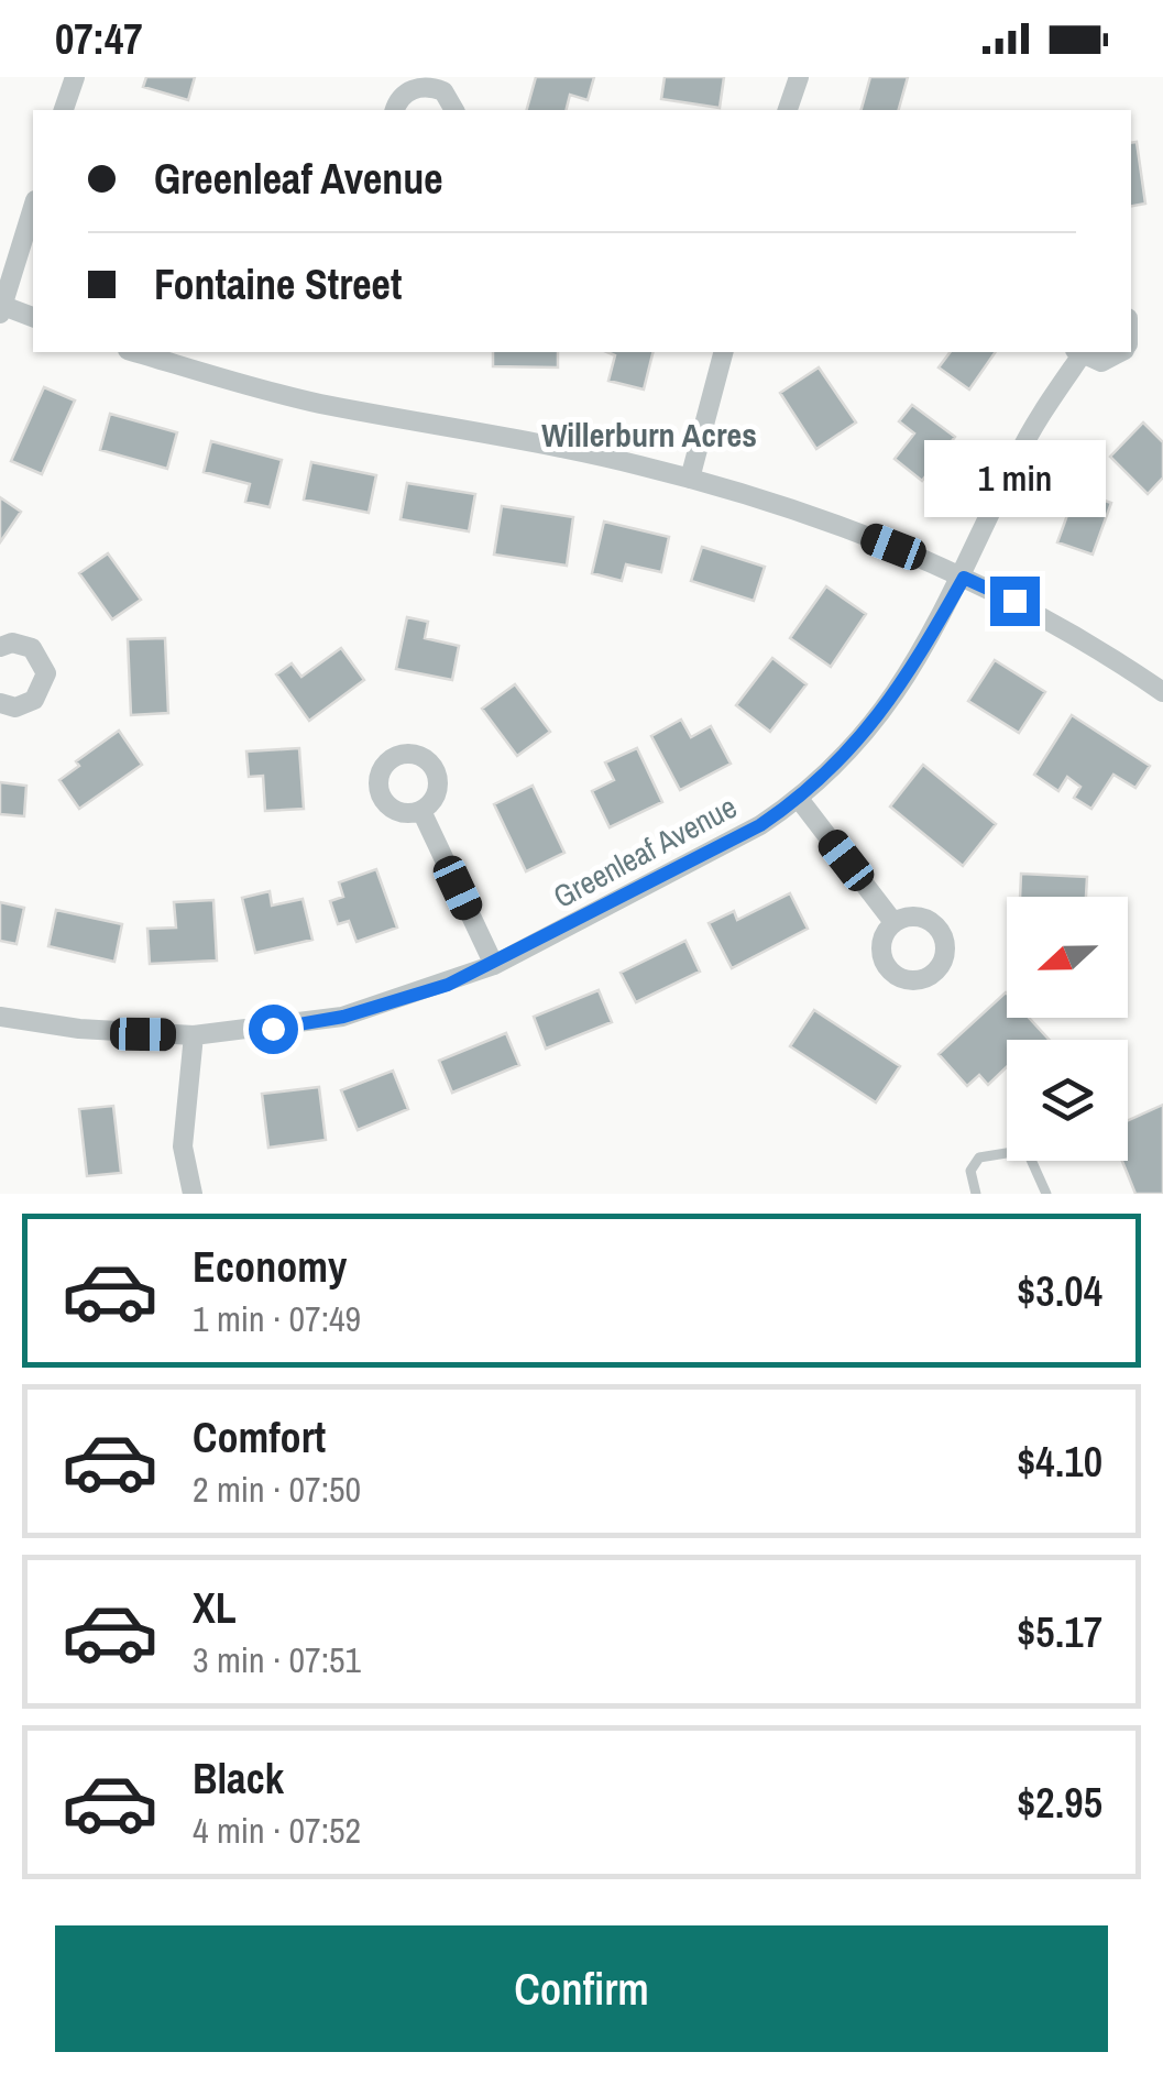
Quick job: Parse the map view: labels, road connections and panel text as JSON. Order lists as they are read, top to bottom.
{
  "streets": {
    "street": ["Greenleaf Avenue"]
  },
  "districts": ["Willerburn Acres"],
  "north": "left",
  "page": {
    "status": "07:47",
    "banner": ["Greenleaf Avenue", "Fontaine Street"],
    "bubble": "1 min",
    "list": [
      {
        "name": "Economy",
        "note": "1 min · 07:49",
        "value": "$3.04"
      },
      {
        "name": "Comfort",
        "note": "2 min · 07:50",
        "value": "$4.10"
      },
      {
        "name": "XL",
        "note": "3 min · 07:51",
        "value": "$5.17"
      },
      {
        "name": "Black",
        "note": "4 min · 07:52",
        "value": "$2.95"
      }
    ],
    "buttons": "Confirm"
  }
}
